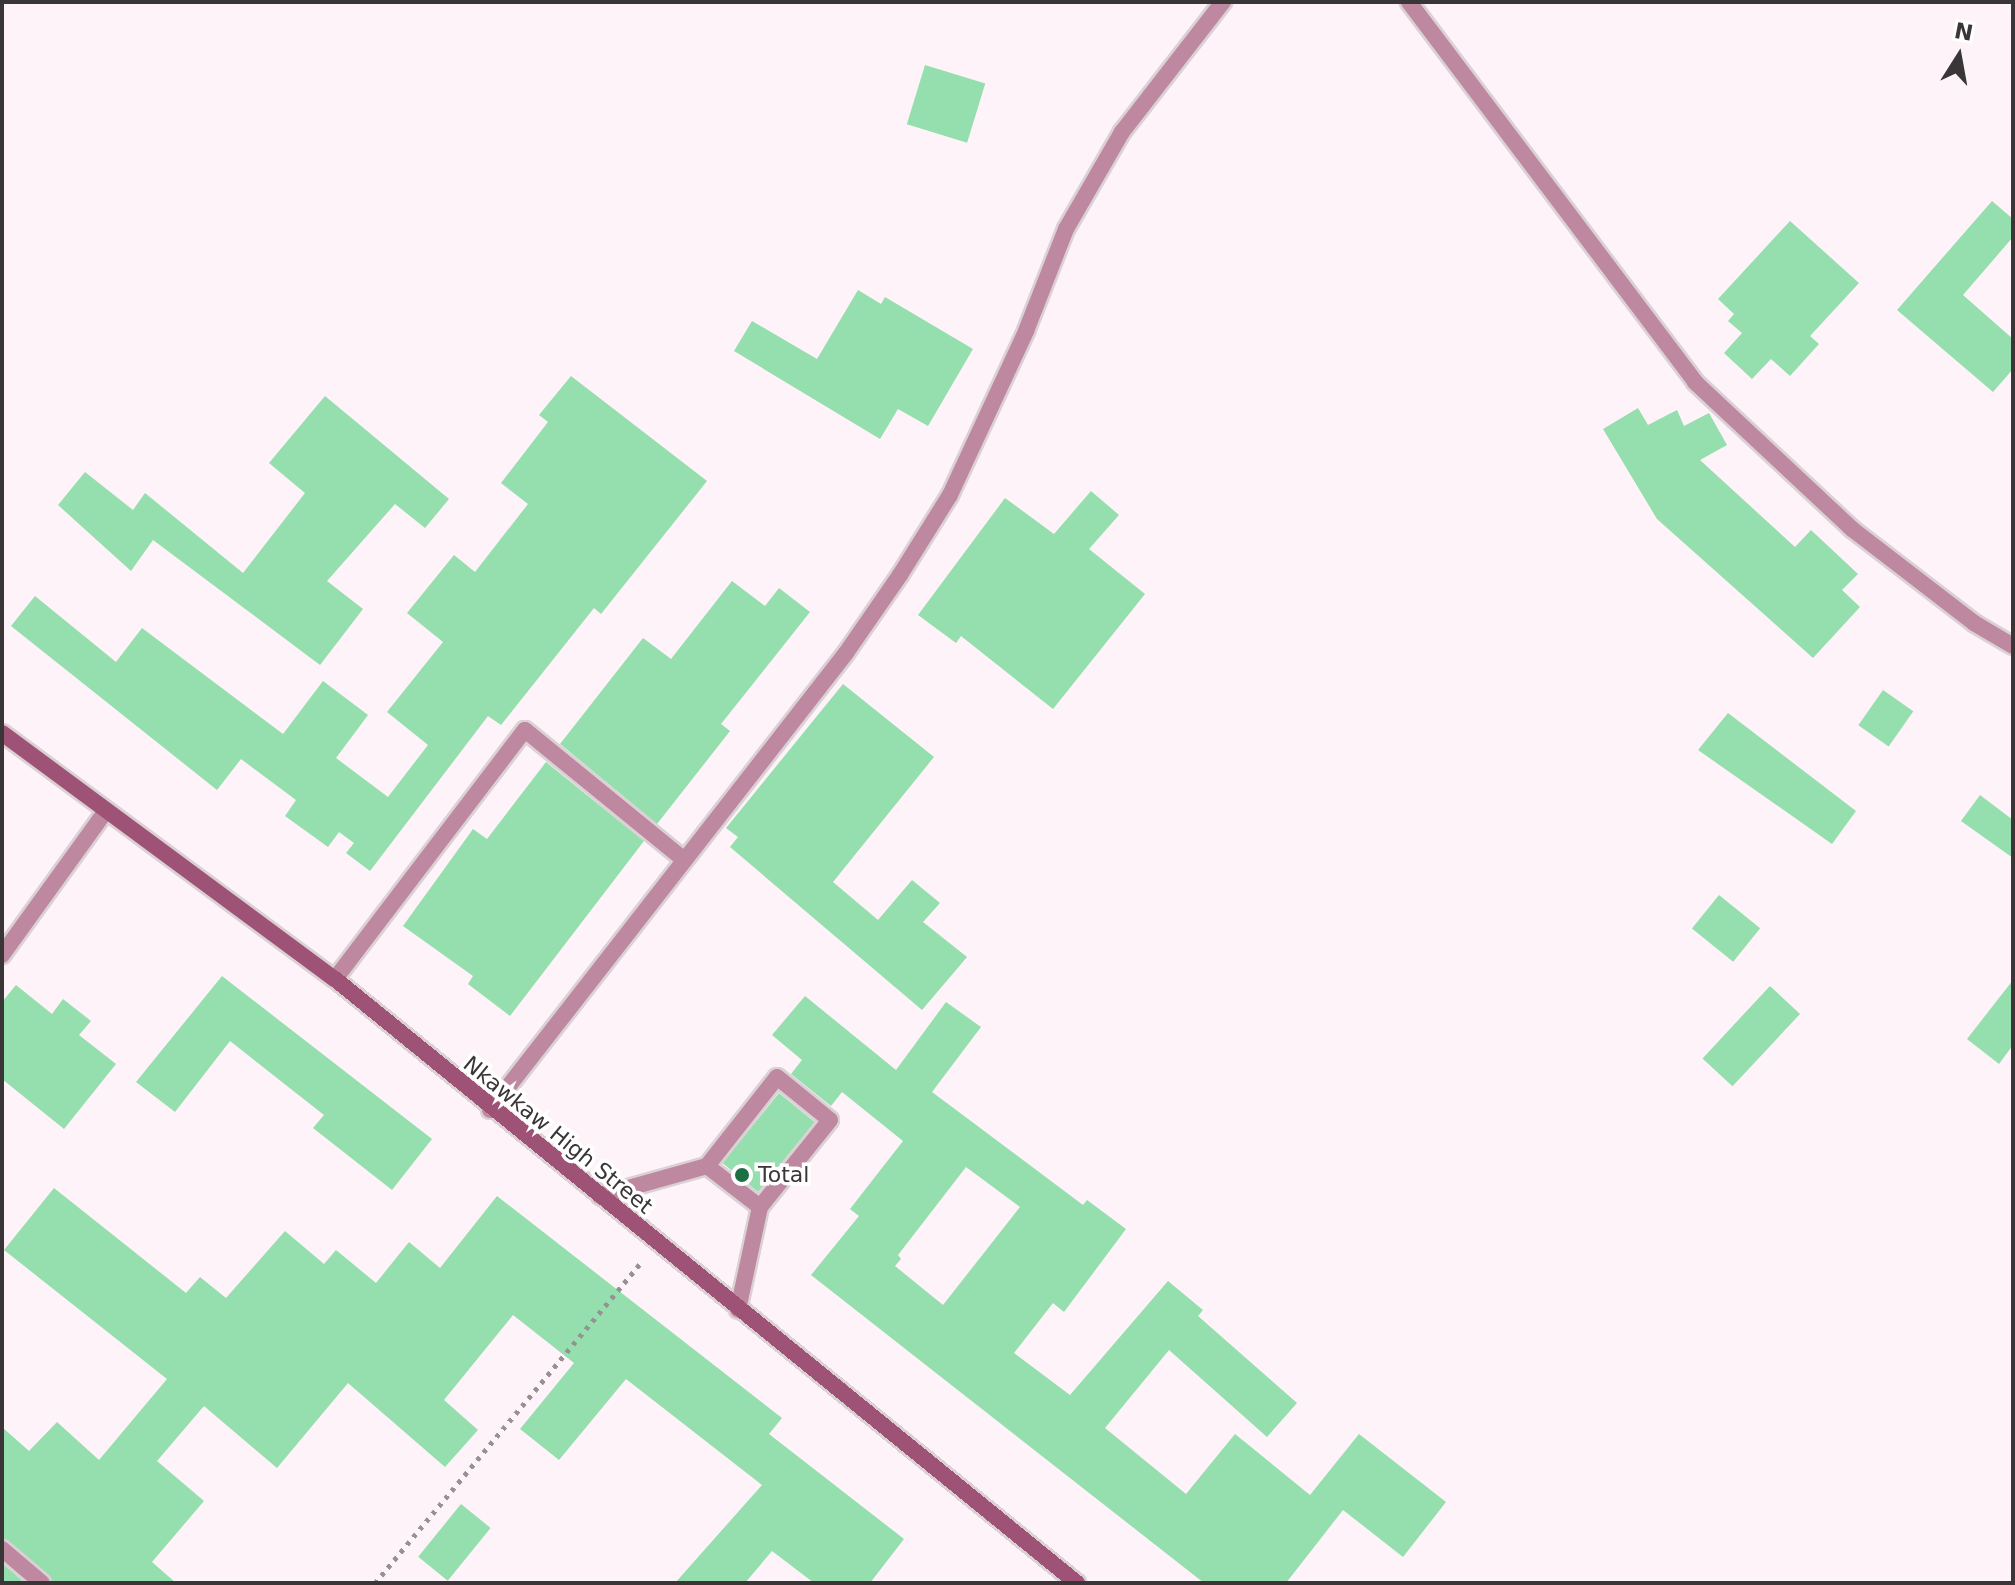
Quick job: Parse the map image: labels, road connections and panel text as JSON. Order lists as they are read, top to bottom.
{
  "streets": {
    "main road": ["Nkawkaw High Street"]
  },
  "places": ["Total"],
  "north": "top"
}
